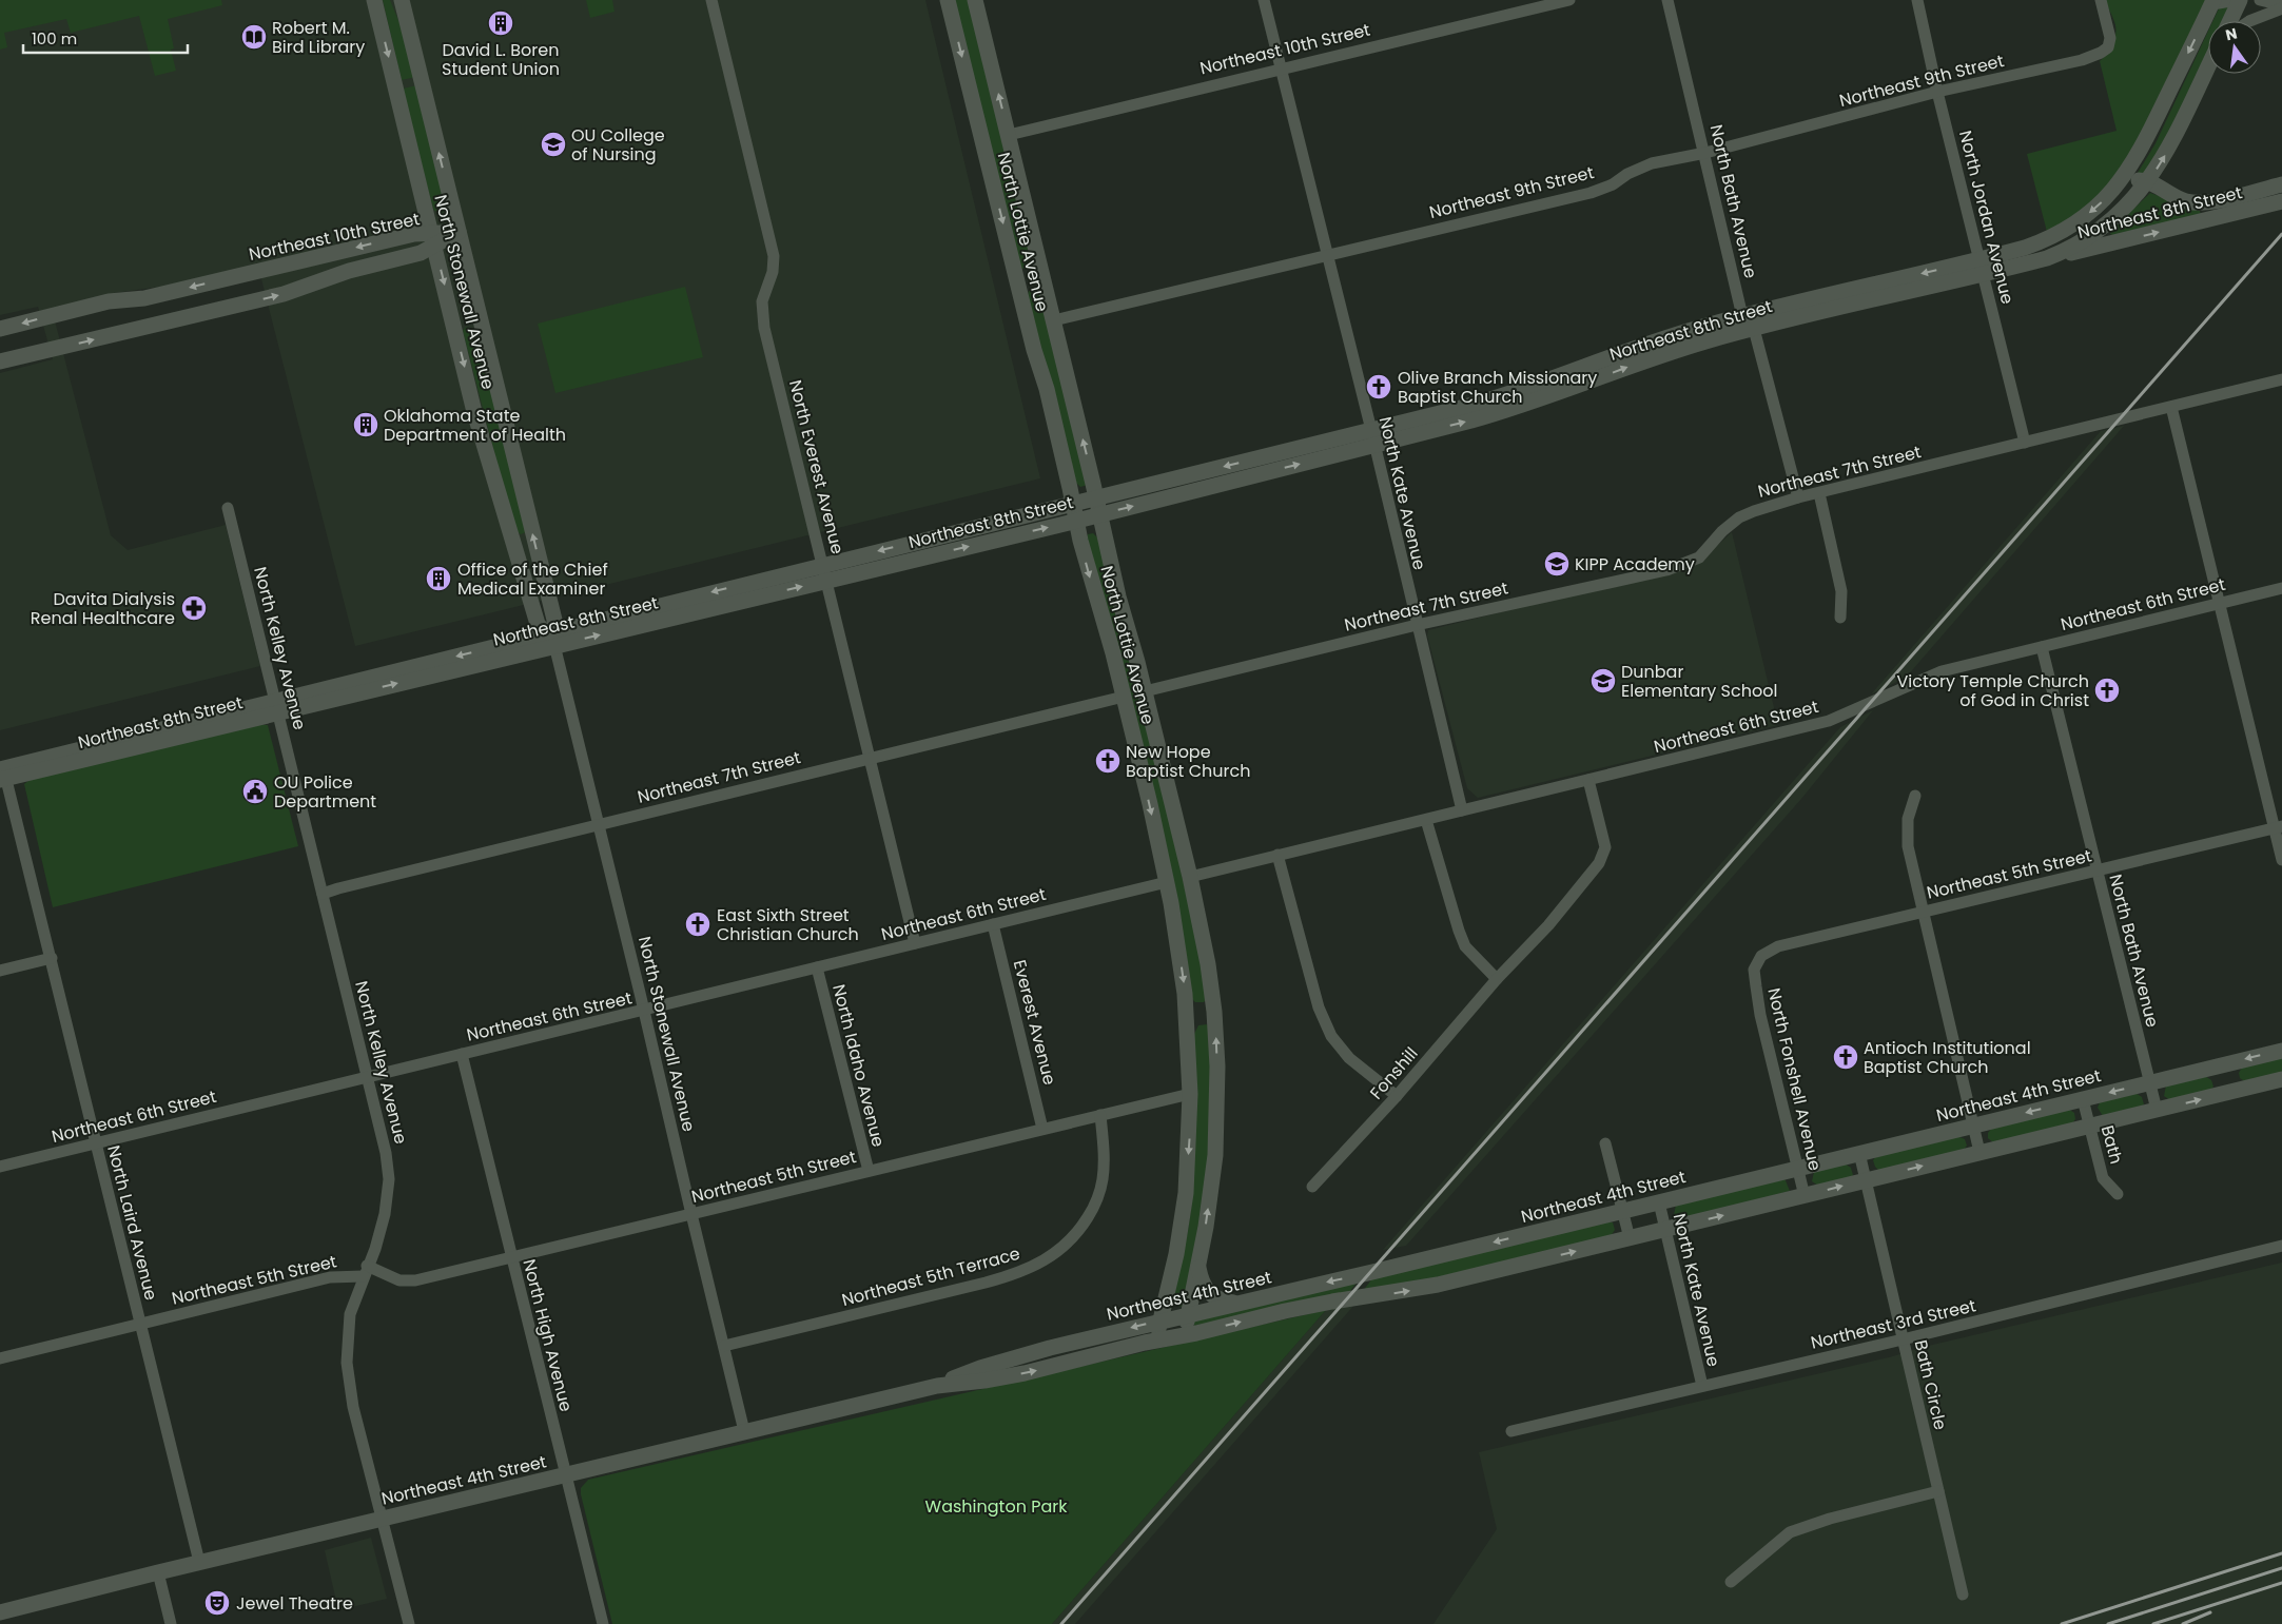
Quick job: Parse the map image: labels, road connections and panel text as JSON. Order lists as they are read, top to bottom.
{
  "streets": {
    "main road": [
      "Northeast 10th Street",
      "Northeast 8th Street",
      "North Lottie Avenue",
      "North Stonewall Avenue",
      "Northeast 4th Street"
    ],
    "street": [
      "Northeast 9th Street",
      "North Bath Avenue",
      "North Jordan Avenue",
      "North Everest Avenue",
      "Northeast 7th Street",
      "North Kate Avenue",
      "Northeast 6th Street",
      "North Kelley Avenue",
      "Northeast 5th Street",
      "Everest Avenue",
      "North Idaho Avenue",
      "Fonshill",
      "North Fonshell Avenue",
      "Bath",
      "North Laird Avenue",
      "Northeast 5th Terrace",
      "Northeast 3rd Street",
      "North High Avenue",
      "Bath Circle"
    ]
  },
  "crossings": [
    ["Northeast 10th Street", "North Lottie Avenue"],
    ["Northeast 10th Street", "North Stonewall Avenue"],
    ["Northeast 10th Street", "North Kate Avenue"],
    ["Northeast 9th Street", "North Bath Avenue"],
    ["Northeast 9th Street", "North Jordan Avenue"],
    ["Northeast 9th Street", "North Lottie Avenue"],
    ["Northeast 9th Street", "North Kate Avenue"],
    ["North Bath Avenue", "Northeast 8th Street"],
    ["North Bath Avenue", "Northeast 7th Street"],
    ["North Bath Avenue", "Northeast 6th Street"],
    ["North Bath Avenue", "Northeast 5th Street"],
    ["North Bath Avenue", "Northeast 4th Street"],
    ["Northeast 8th Street", "North Jordan Avenue"],
    ["Northeast 8th Street", "North Lottie Avenue"],
    ["Northeast 8th Street", "North Stonewall Avenue"],
    ["Northeast 8th Street", "North Everest Avenue"],
    ["Northeast 8th Street", "North Kate Avenue"],
    ["Northeast 8th Street", "North Kelley Avenue"],
    ["Northeast 8th Street", "North Laird Avenue"],
    ["North Jordan Avenue", "Northeast 7th Street"],
    ["North Lottie Avenue", "Northeast 7th Street"],
    ["North Lottie Avenue", "Northeast 6th Street"],
    ["North Lottie Avenue", "Northeast 5th Street"],
    ["North Lottie Avenue", "Northeast 4th Street"],
    ["North Stonewall Avenue", "Northeast 7th Street"],
    ["North Stonewall Avenue", "Northeast 6th Street"],
    ["North Stonewall Avenue", "Northeast 5th Street"],
    ["North Stonewall Avenue", "Northeast 4th Street"],
    ["North Stonewall Avenue", "Northeast 5th Terrace"],
    ["North Everest Avenue", "Northeast 7th Street"],
    ["North Everest Avenue", "Northeast 6th Street"],
    ["Northeast 7th Street", "North Kate Avenue"],
    ["Northeast 7th Street", "North Kelley Avenue"],
    ["North Kate Avenue", "Northeast 6th Street"],
    ["North Kate Avenue", "Northeast 4th Street"],
    ["North Kate Avenue", "Northeast 3rd Street"],
    ["Northeast 6th Street", "North Kelley Avenue"],
    ["Northeast 6th Street", "Everest Avenue"],
    ["Northeast 6th Street", "North Idaho Avenue"],
    ["Northeast 6th Street", "North Laird Avenue"],
    ["Northeast 6th Street", "North High Avenue"],
    ["North Kelley Avenue", "Northeast 5th Street"],
    ["North Kelley Avenue", "Northeast 4th Street"],
    ["Northeast 5th Street", "Everest Avenue"],
    ["Northeast 5th Street", "North Idaho Avenue"],
    ["Northeast 5th Street", "North Fonshell Avenue"],
    ["Northeast 5th Street", "North Laird Avenue"],
    ["Northeast 5th Street", "Northeast 5th Terrace"],
    ["Northeast 5th Street", "North High Avenue"],
    ["North Fonshell Avenue", "Northeast 4th Street"],
    ["Northeast 4th Street", "Bath"],
    ["Northeast 4th Street", "North Laird Avenue"],
    ["Northeast 4th Street", "North High Avenue"],
    ["Northeast 4th Street", "Bath Circle"],
    ["Northeast 3rd Street", "Bath Circle"]
  ],
  "parks": ["Washington Park"],
  "places": {
    "building": ["David L. Boren Student Union", "Oklahoma State Department of Health", "Office of the Chief Medical Examiner"],
    "library": ["Robert M. Bird Library"],
    "school or university": ["OU College of Nursing", "KIPP Academy", "Dunbar Elementary School"],
    "church": [
      "Olive Branch Missionary Baptist Church",
      "Victory Temple Church of God in Christ",
      "New Hope Baptist Church",
      "East Sixth Street Christian Church",
      "Antioch Institutional Baptist Church"
    ],
    "pharmacy": ["Davita Dialysis Renal Healthcare"],
    "public building": ["OU Police Department"],
    "theatre": ["Jewel Theatre"]
  },
  "scale_bar": "100 m",
  "north": "top"
}
